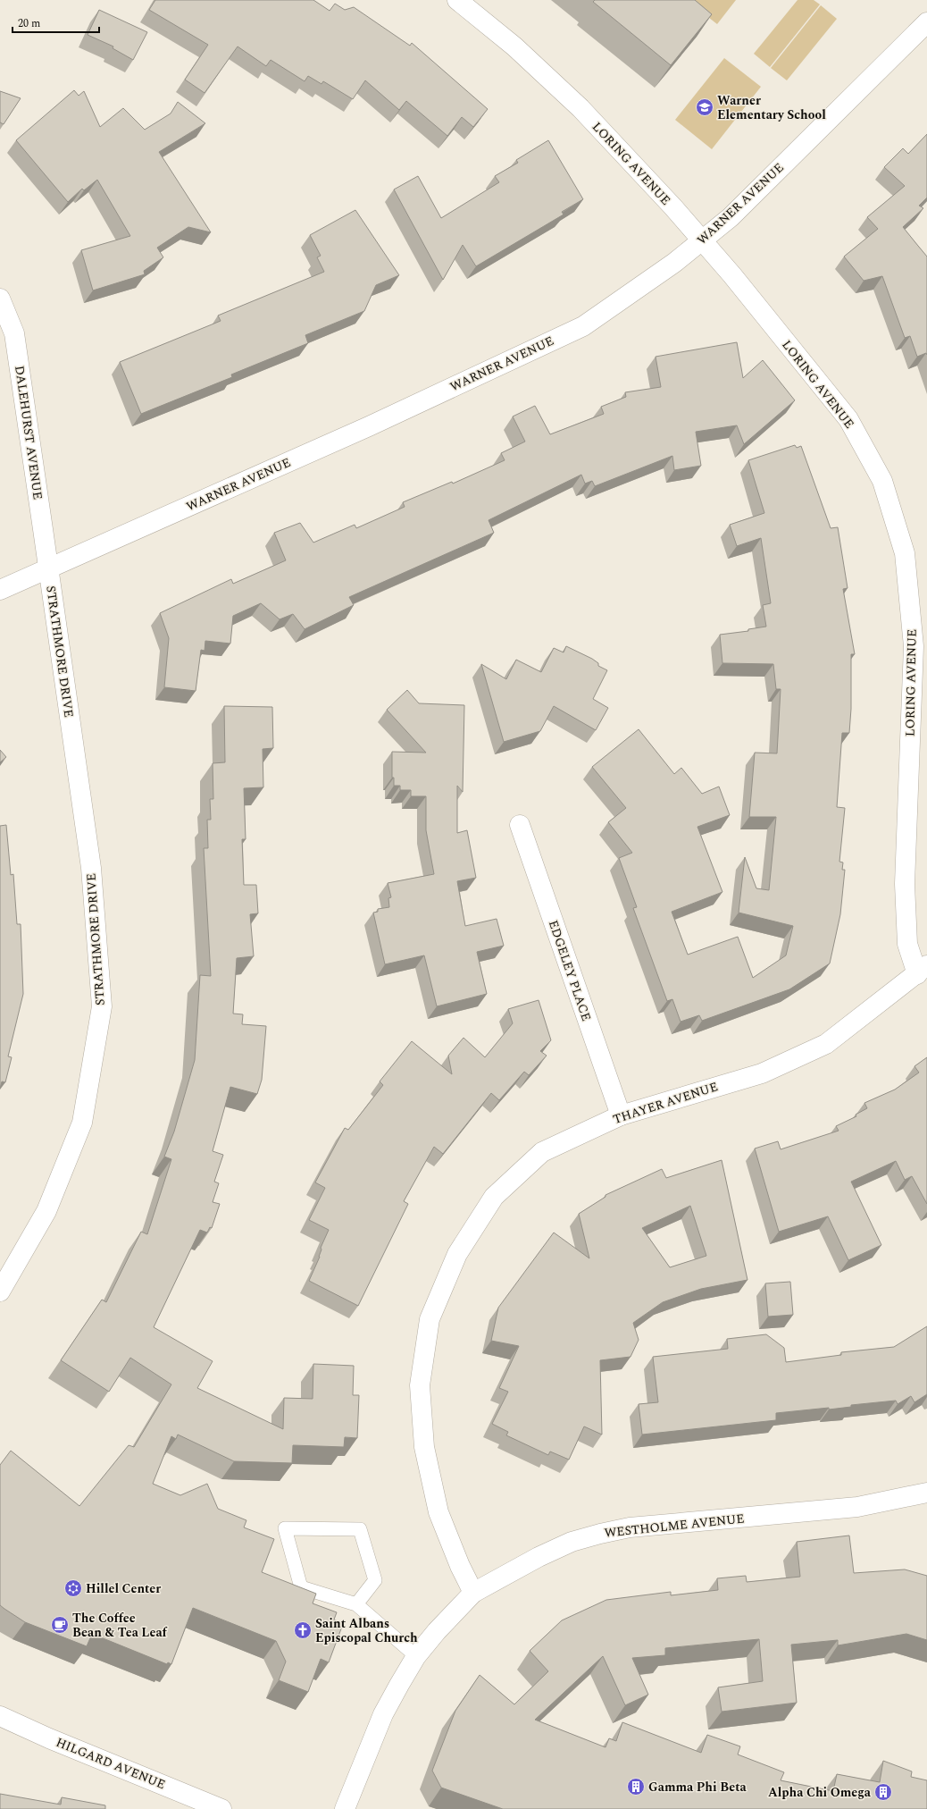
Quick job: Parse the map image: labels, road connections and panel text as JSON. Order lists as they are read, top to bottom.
{
  "streets": {
    "street": [
      "LORING AVENUE",
      "WARNER AVENUE",
      "DALEHURST AVENUE",
      "STRATHMORE DRIVE",
      "EDGELEY PLACE",
      "THAYER AVENUE",
      "WESTHOLME AVENUE",
      "HILGARD AVENUE"
    ]
  },
  "crossings": [
    ["LORING AVENUE", "WARNER AVENUE"],
    ["LORING AVENUE", "THAYER AVENUE"],
    ["WARNER AVENUE", "DALEHURST AVENUE"],
    ["WARNER AVENUE", "STRATHMORE DRIVE"],
    ["DALEHURST AVENUE", "STRATHMORE DRIVE"],
    ["EDGELEY PLACE", "THAYER AVENUE"],
    ["THAYER AVENUE", "WESTHOLME AVENUE"]
  ],
  "places": {
    "school or university": ["Warner Elementary School"],
    "synagogue": ["Hillel Center"],
    "cafe": ["The Coffee Bean & Tea Leaf"],
    "church": ["Saint Albans Episcopal Church"],
    "building": ["Gamma Phi Beta", "Alpha Chi Omega"]
  },
  "scale_bar": "20 m"
}
